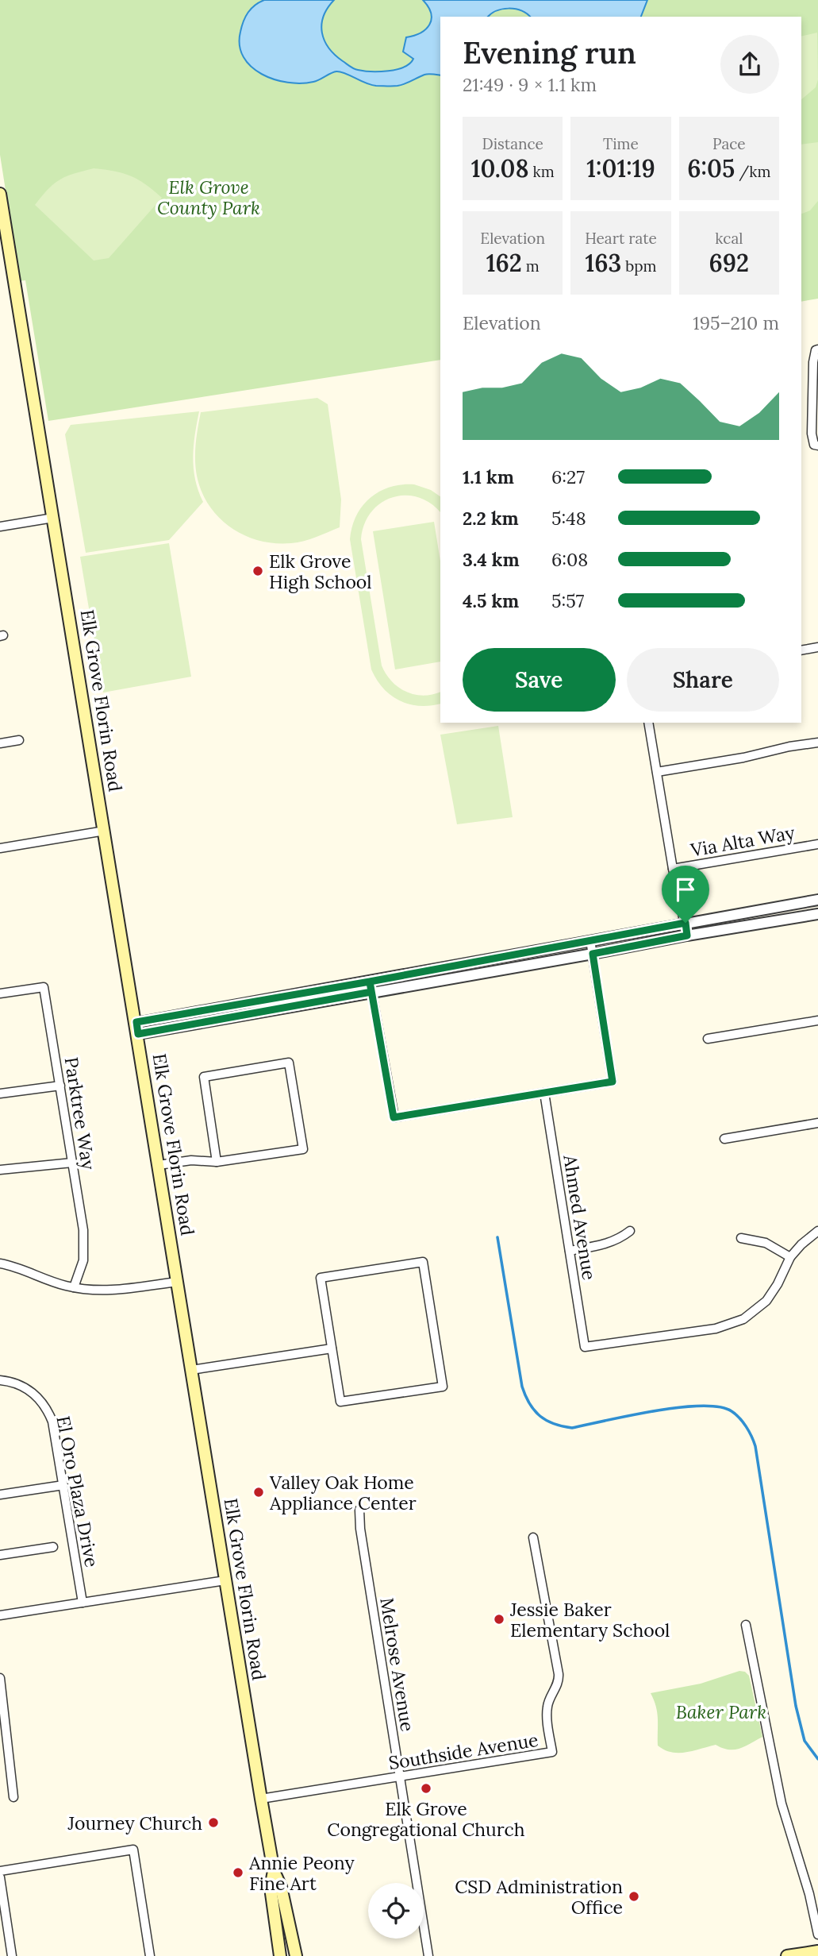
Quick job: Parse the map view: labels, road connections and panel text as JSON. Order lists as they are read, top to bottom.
{
  "streets": {
    "main road": ["Elk Grove Florin Road"],
    "street": [
      "Via Alta Way",
      "Parktree Way",
      "Ahmed Avenue",
      "El Oro Plaza Drive",
      "Melrose Avenue",
      "Southside Avenue"
    ]
  },
  "crossings": [
    ["Elk Grove Florin Road", "Southside Avenue"],
    ["Melrose Avenue", "Southside Avenue"]
  ],
  "parks": ["Elk Grove County Park", "Baker Park"],
  "places": [
    "Elk Grove High School",
    "Valley Oak Home Appliance Center",
    "Jessie Baker Elementary School",
    "Elk Grove Congregational Church",
    "Journey Church",
    "Annie Peony Fine Art",
    "CSD Administration Office"
  ],
  "page": {
    "heading": ["Evening run", "21:49 · 9 × 1.1 km"],
    "stats": [
      ["Distance", "10.08 km"],
      ["Time", "1:01:19"],
      ["Pace", "6:05 /km"],
      ["Elevation", "162 m"],
      ["Heart rate", "163 bpm"],
      ["kcal", "692"]
    ],
    "chart": ["Elevation", "195–210 m"],
    "list": [
      {
        "name": "1.1 km",
        "note": "6:27"
      },
      {
        "name": "2.2 km",
        "note": "5:48"
      },
      {
        "name": "3.4 km",
        "note": "6:08"
      },
      {
        "name": "4.5 km",
        "note": "5:57"
      }
    ],
    "buttons": ["Save", "Share"]
  }
}
